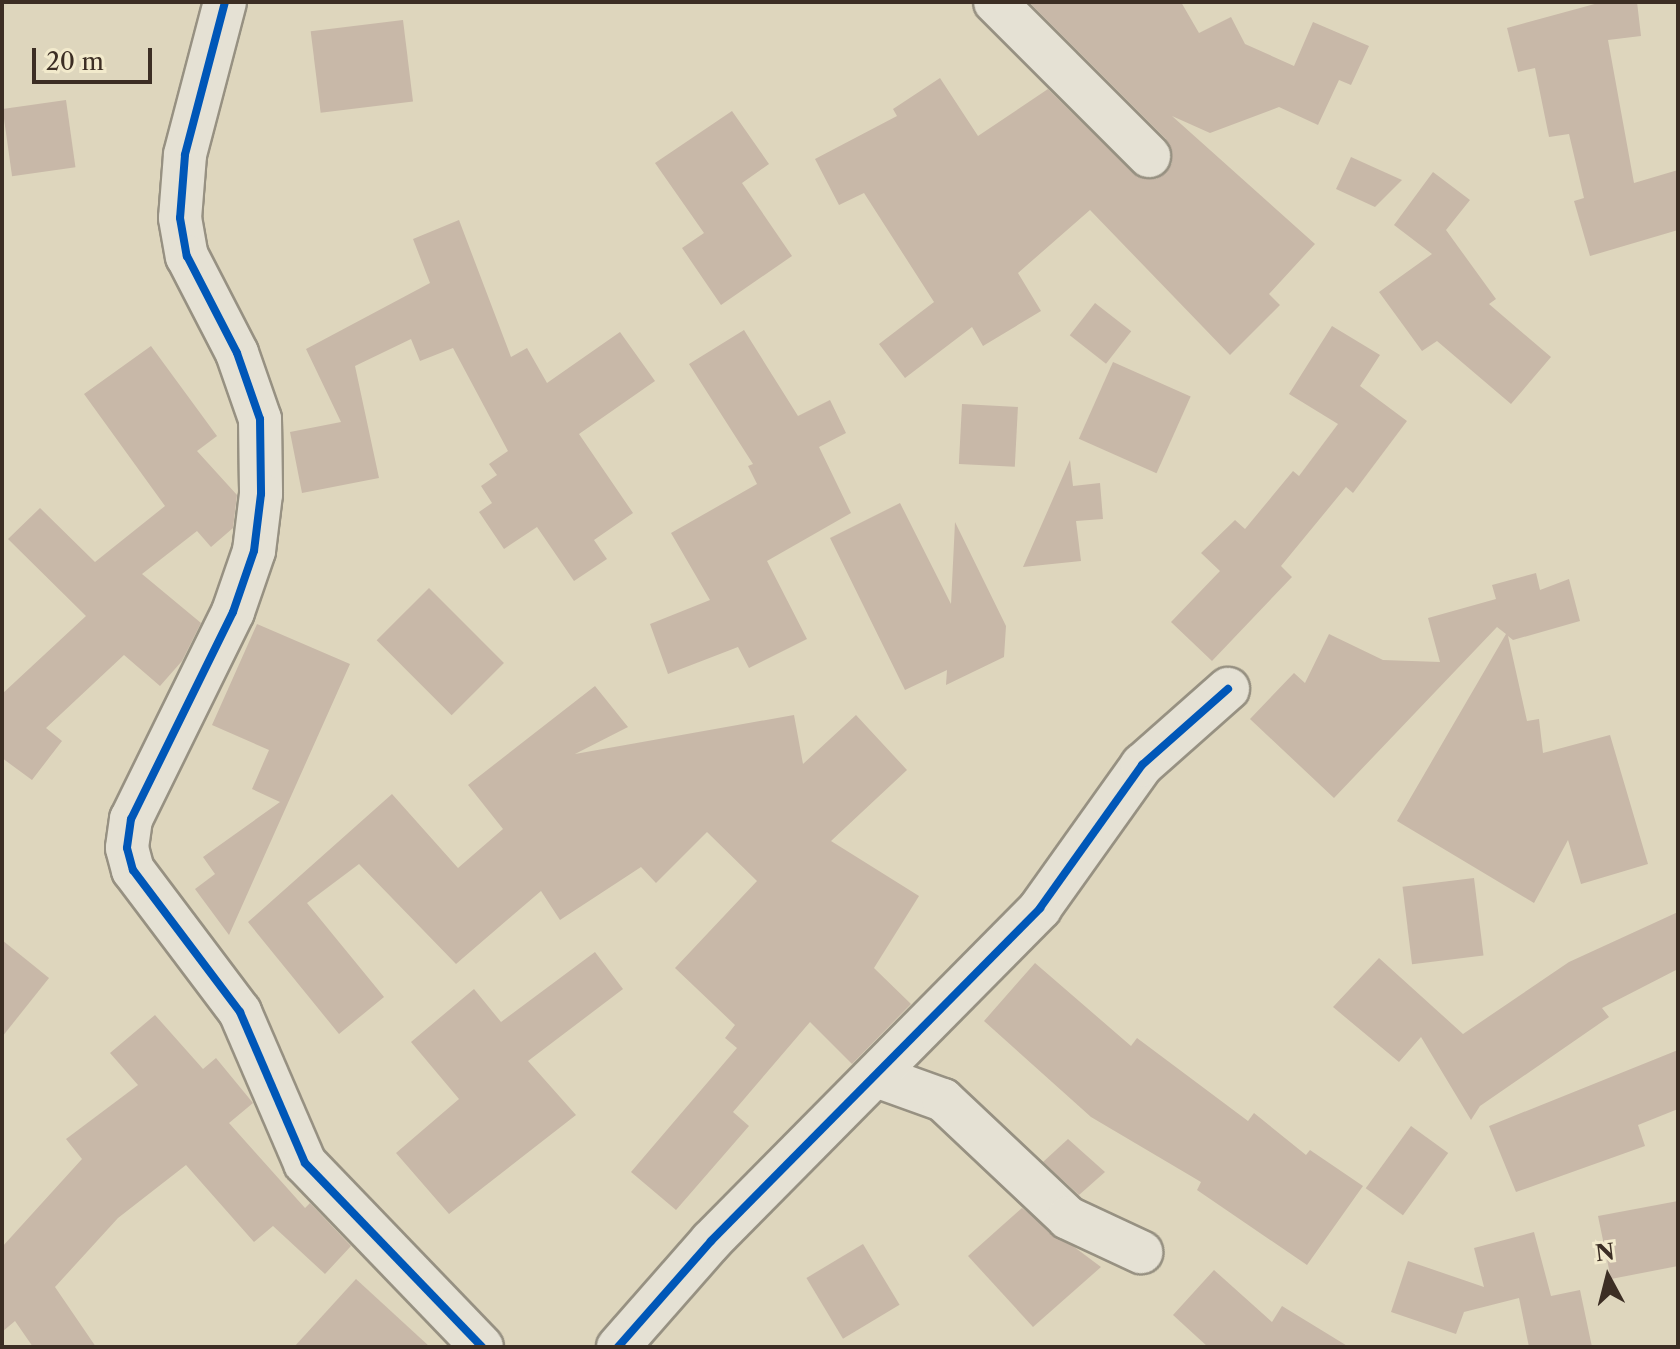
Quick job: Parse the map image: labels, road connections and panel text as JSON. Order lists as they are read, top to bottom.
{
  "scale_bar": "20 m",
  "north": "top"
}
